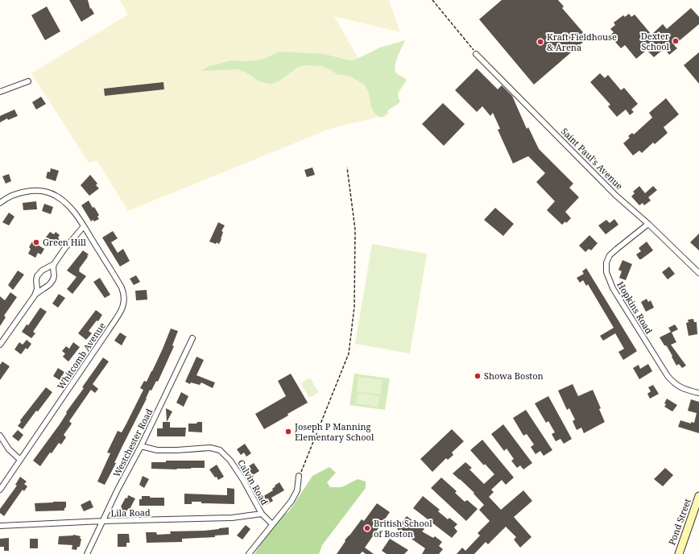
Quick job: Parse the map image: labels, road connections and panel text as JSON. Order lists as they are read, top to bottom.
{
  "streets": {
    "street": [
      "Saint Paul's Avenue",
      "Hopkins Road",
      "Whitcomb Avenue",
      "Westchester Road",
      "Calvin Road",
      "Lila Road",
      "Pond Street"
    ]
  },
  "crossings": [
    ["Saint Paul's Avenue", "Hopkins Road"],
    ["Westchester Road", "Calvin Road"],
    ["Westchester Road", "Lila Road"],
    ["Calvin Road", "Lila Road"]
  ],
  "places": [
    "Dexter School",
    "Kraft Fieldhouse & Arena",
    "Green Hill",
    "Showa Boston",
    "Joseph P Manning Elementary School",
    "British School of Boston"
  ]
}
